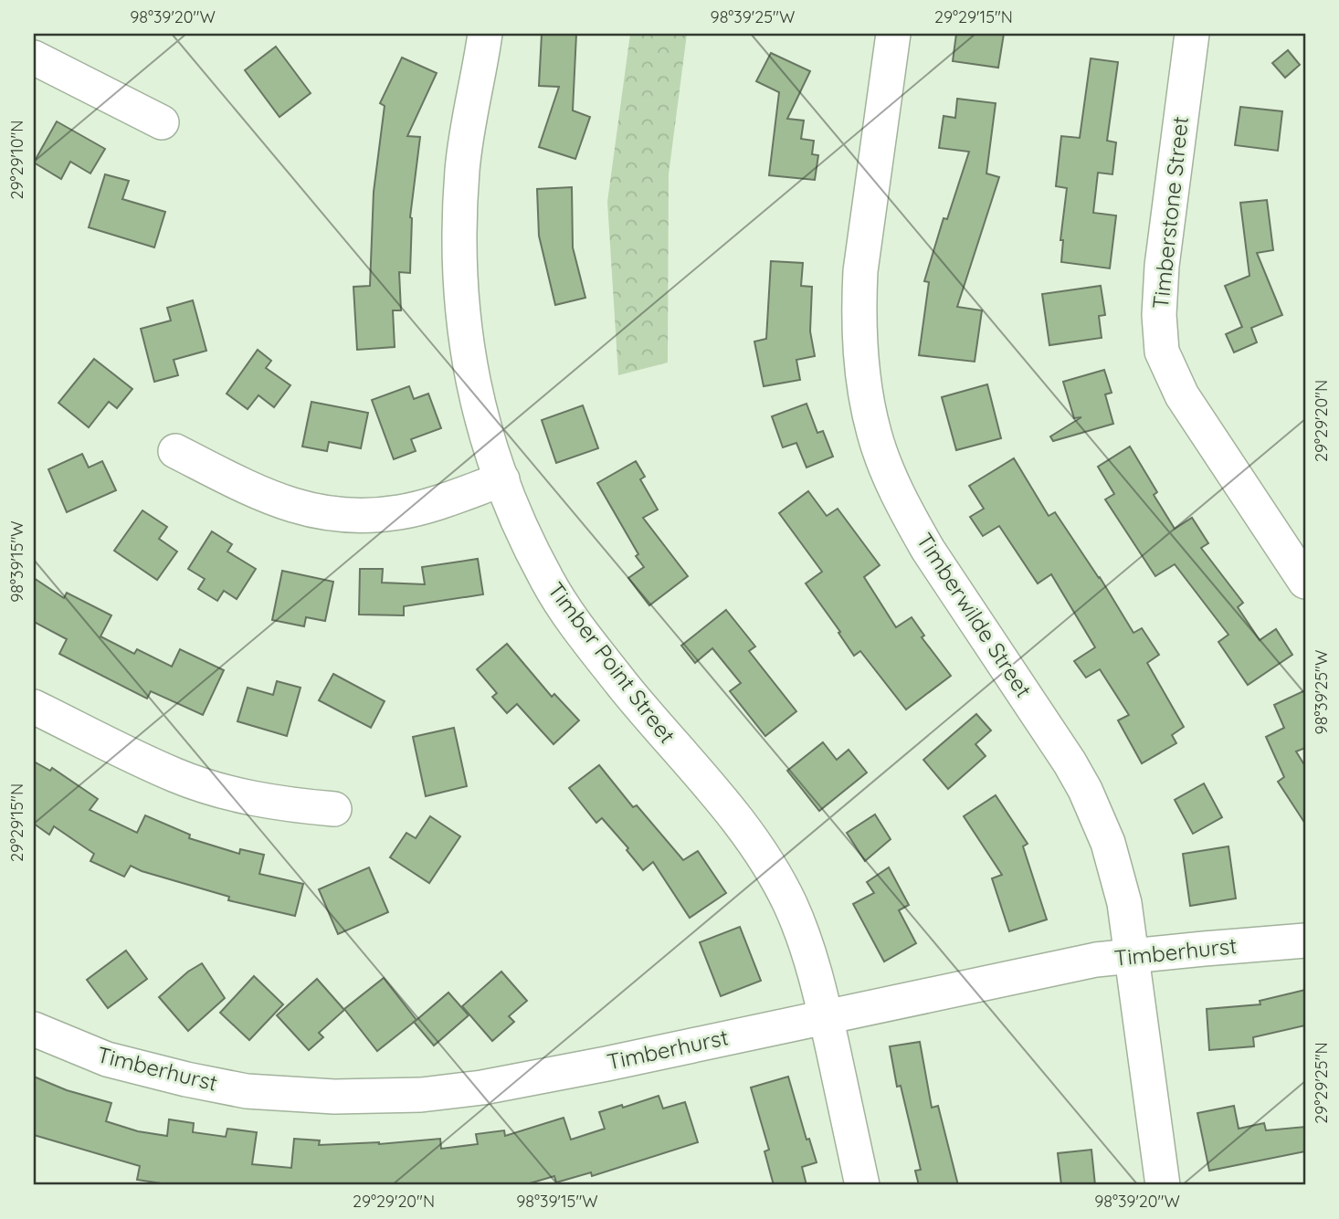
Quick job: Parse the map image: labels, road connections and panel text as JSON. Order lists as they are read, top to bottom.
{
  "streets": {
    "street": [
      "Timberstone Street",
      "Timberwilde Street",
      "Timber Point Street",
      "Timberhurst"
    ]
  },
  "crossings": [
    ["Timberwilde Street", "Timberhurst"],
    ["Timber Point Street", "Timberhurst"]
  ],
  "coordinates": [
    "98°39'20\"W",
    "98°39'25\"W",
    "29°29'15\"N",
    "29°29'10\"N",
    "29°29'20\"N",
    "98°39'15\"W",
    "29°29'25\"N"
  ]
}
